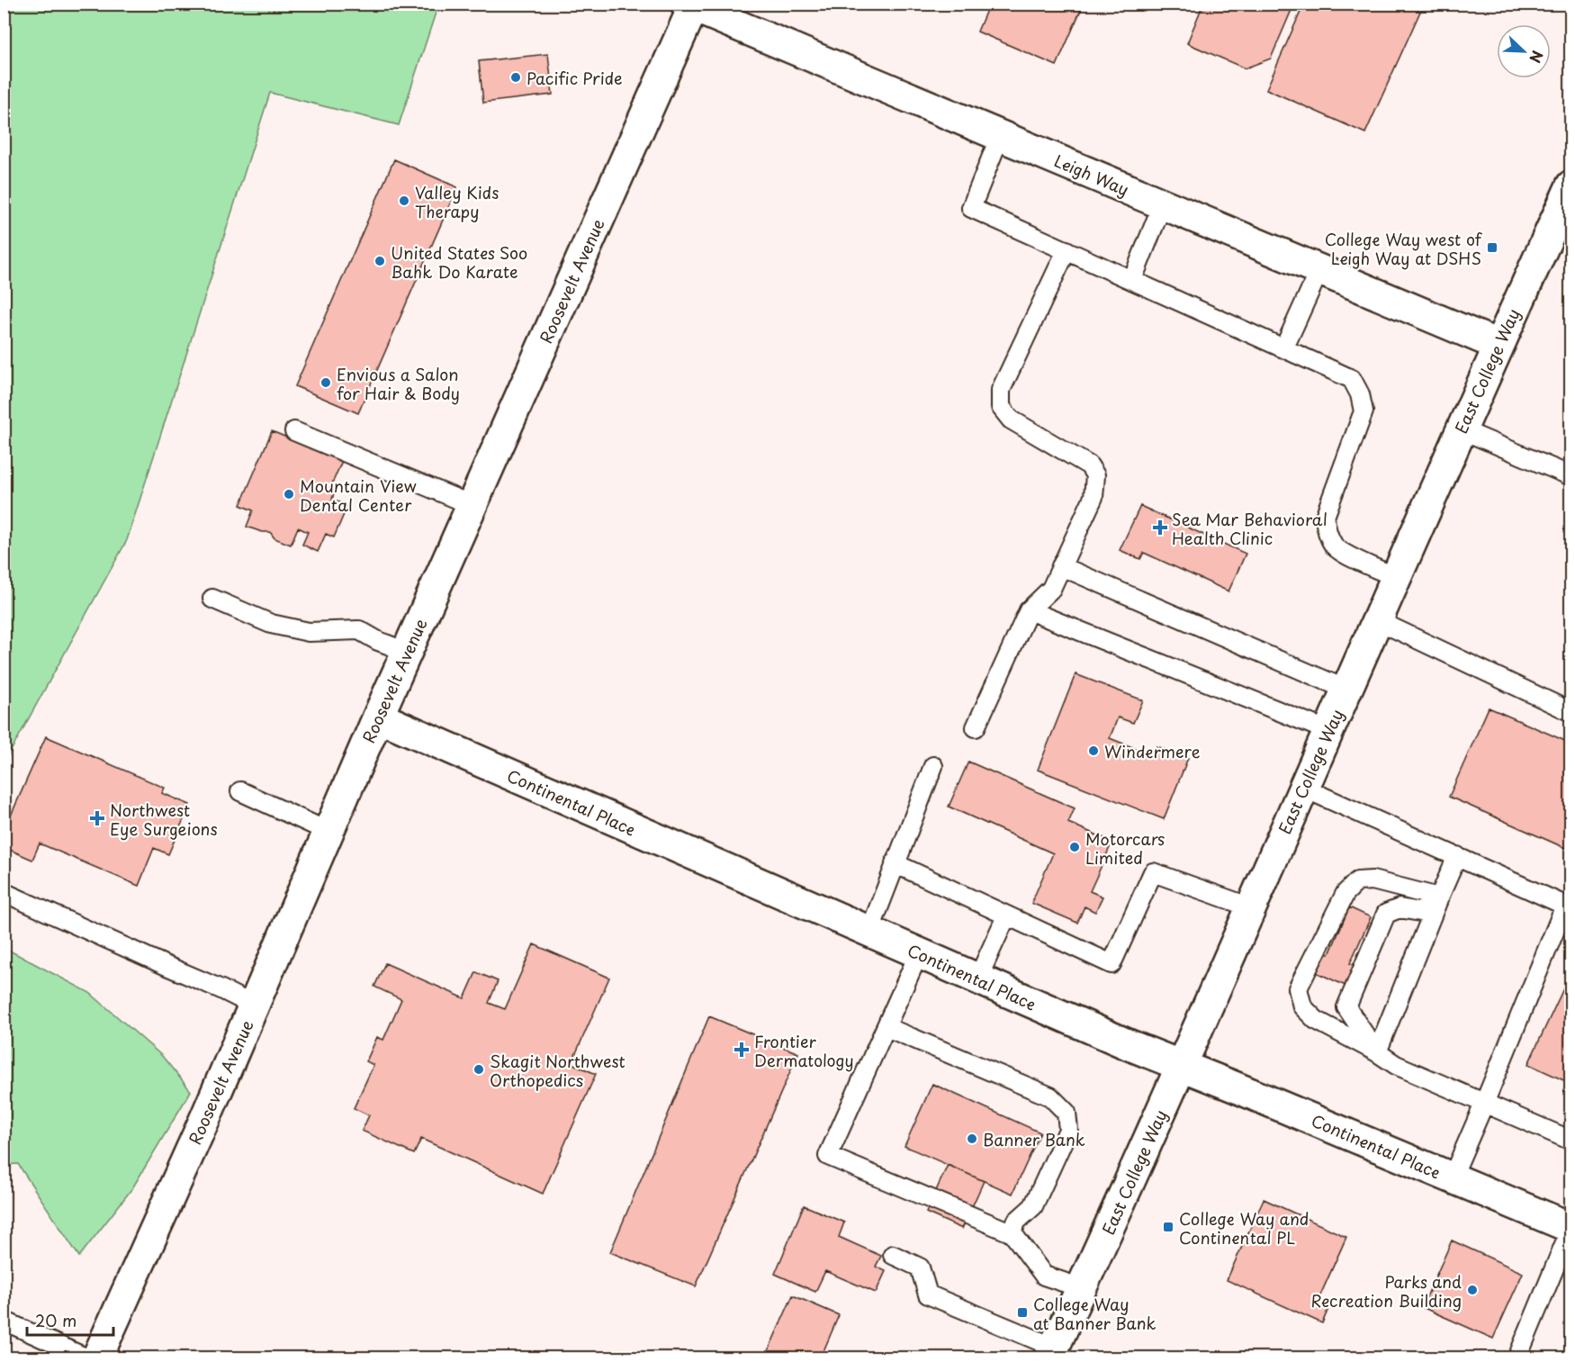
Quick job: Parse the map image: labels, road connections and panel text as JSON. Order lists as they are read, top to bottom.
{
  "streets": {
    "street": [
      "Leigh Way",
      "Roosevelt Avenue",
      "East College Way",
      "Continental Place"
    ]
  },
  "crossings": [
    ["Leigh Way", "Roosevelt Avenue"],
    ["Leigh Way", "East College Way"],
    ["Roosevelt Avenue", "Continental Place"],
    ["East College Way", "Continental Place"]
  ],
  "places": {
    "other": [
      "Pacific Pride",
      "Valley Kids Therapy",
      "United States Soo Bahk Do Karate",
      "Envious a Salon for Hair & Body",
      "Mountain View Dental Center",
      "Windermere",
      "Motorcars Limited",
      "Skagit Northwest Orthopedics",
      "Banner Bank",
      "Parks and Recreation Building"
    ],
    "transit": ["College Way west of Leigh Way at DSHS", "College Way and Continental PL", "College Way at Banner Bank"],
    "health": ["Sea Mar Behavioral Health Clinic", "Northwest Eye Surgeions", "Frontier Dermatology"]
  },
  "scale_bar": "20 m",
  "north": "bottom right"
}
